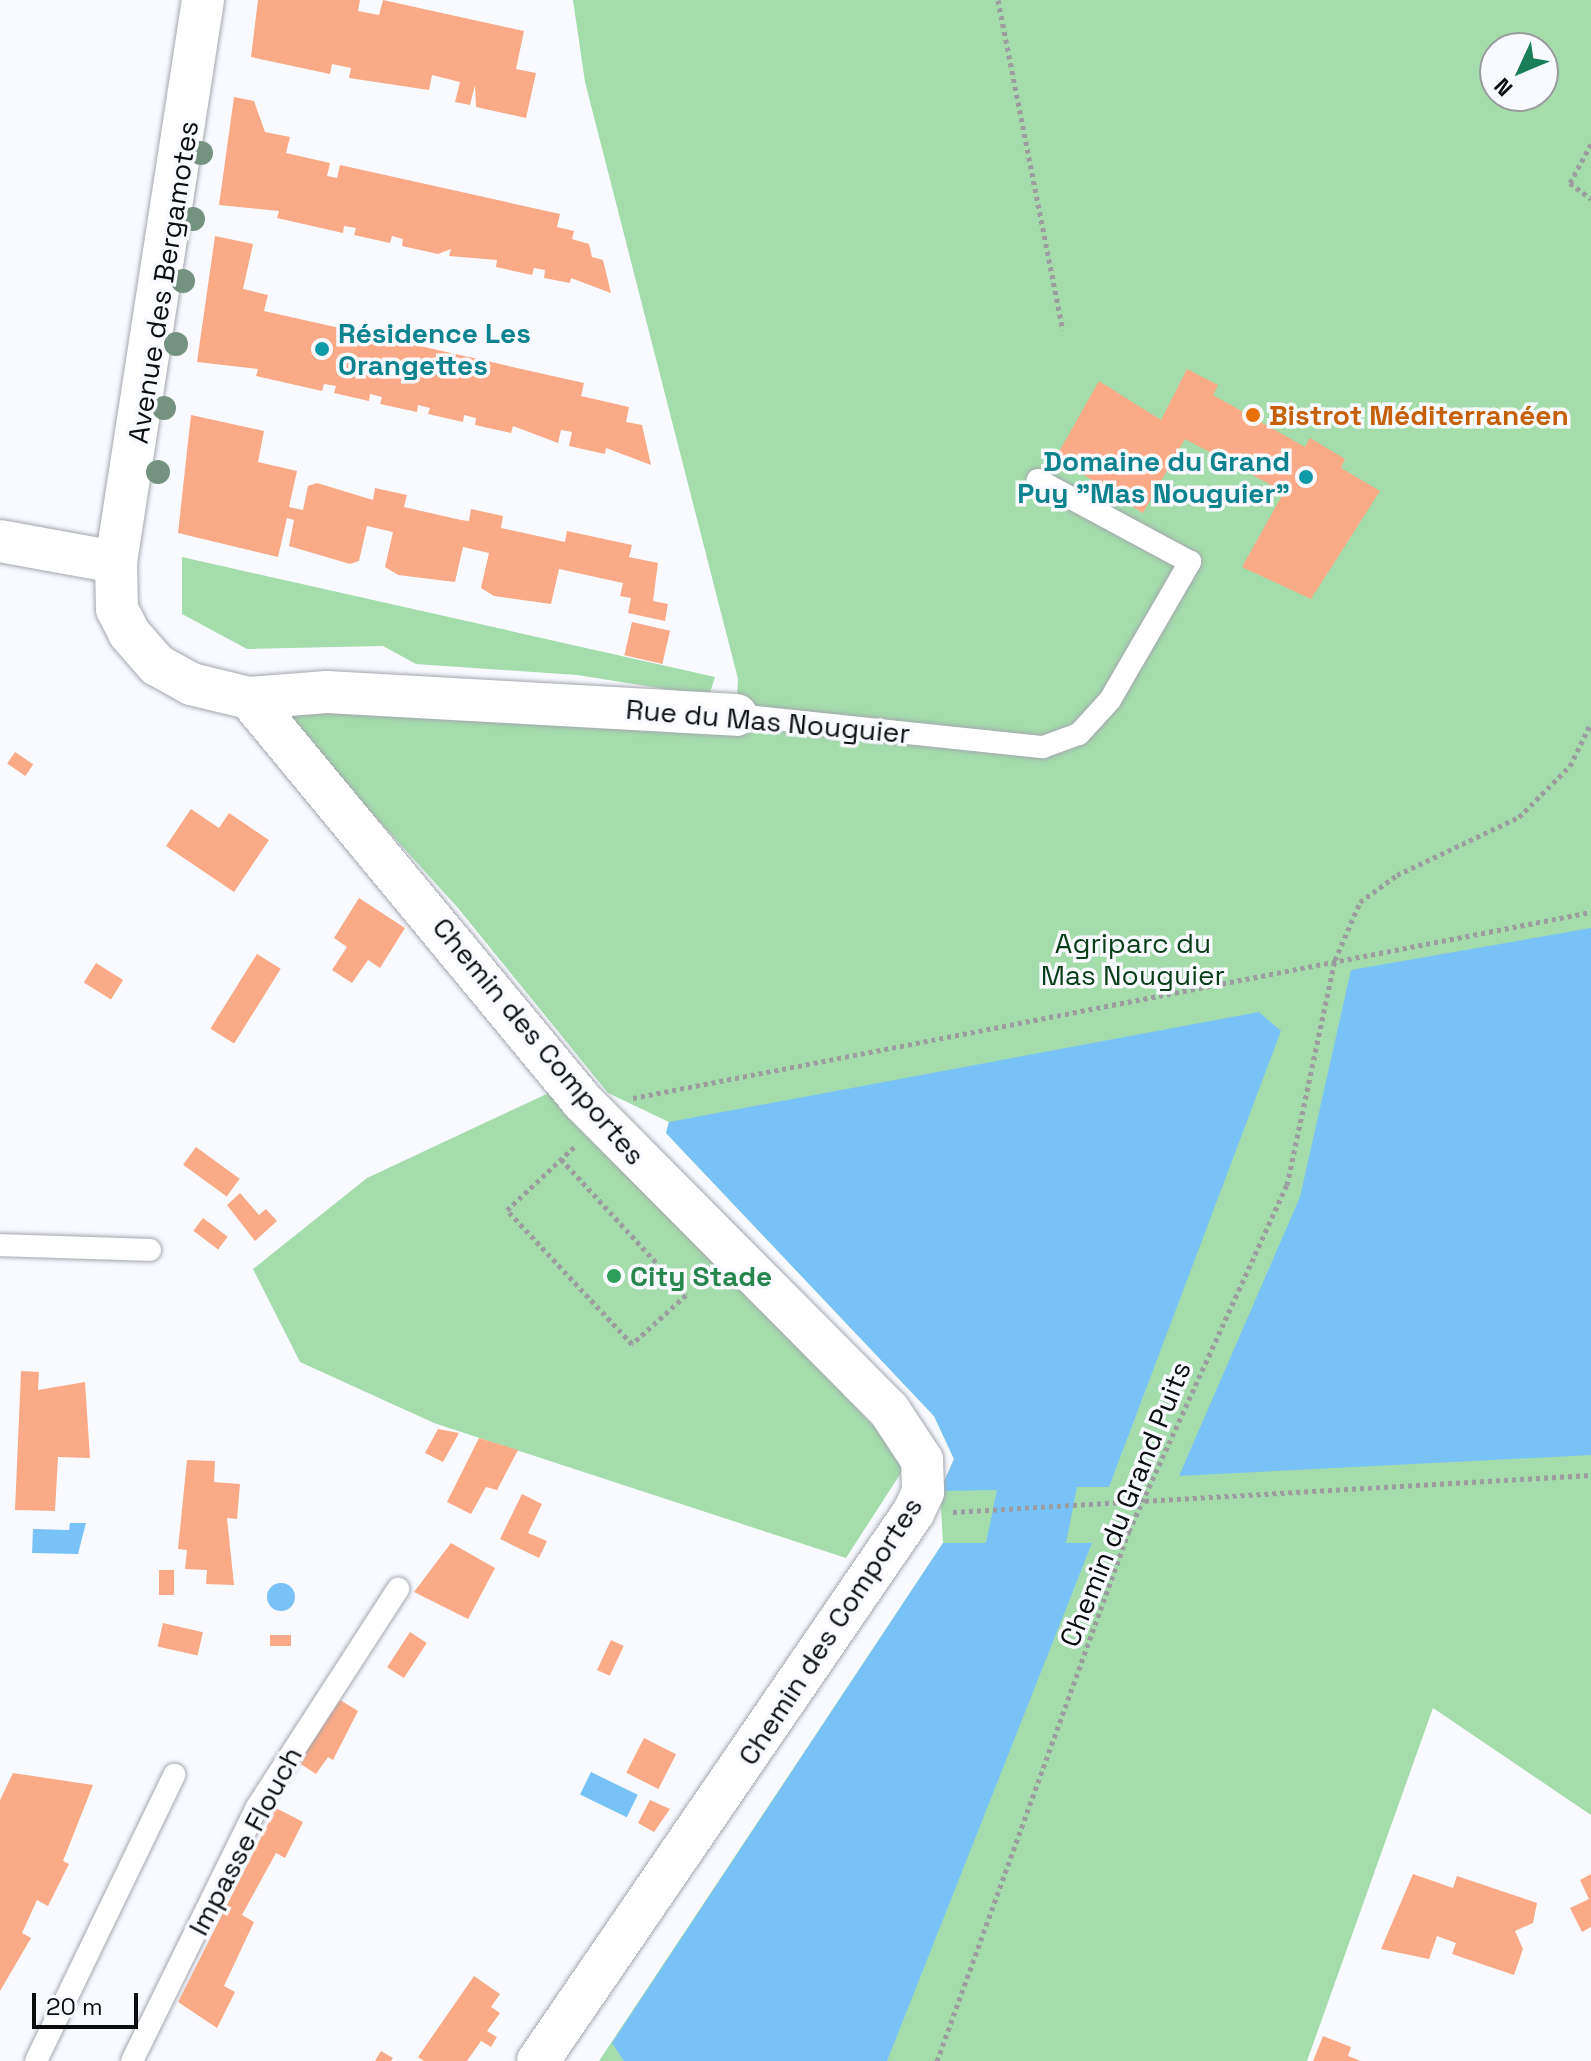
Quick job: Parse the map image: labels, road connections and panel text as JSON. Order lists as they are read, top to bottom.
{
  "streets": {
    "street": ["Avenue des Bergamotes", "Rue du Mas Nouguier", "Chemin des Comportes"],
    "lane": ["Impasse Flouch"],
    "path": ["Chemin du Grand Puits"]
  },
  "crossings": [
    ["Rue du Mas Nouguier", "Chemin des Comportes"]
  ],
  "parks": ["Agriparc du Mas Nouguier"],
  "places": [
    "Résidence Les Orangettes",
    "Bistrot Méditerranéen",
    "Domaine du Grand Puy \"Mas Nouguier\"",
    "City Stade"
  ],
  "scale_bar": "20 m",
  "north": "bottom left"
}
